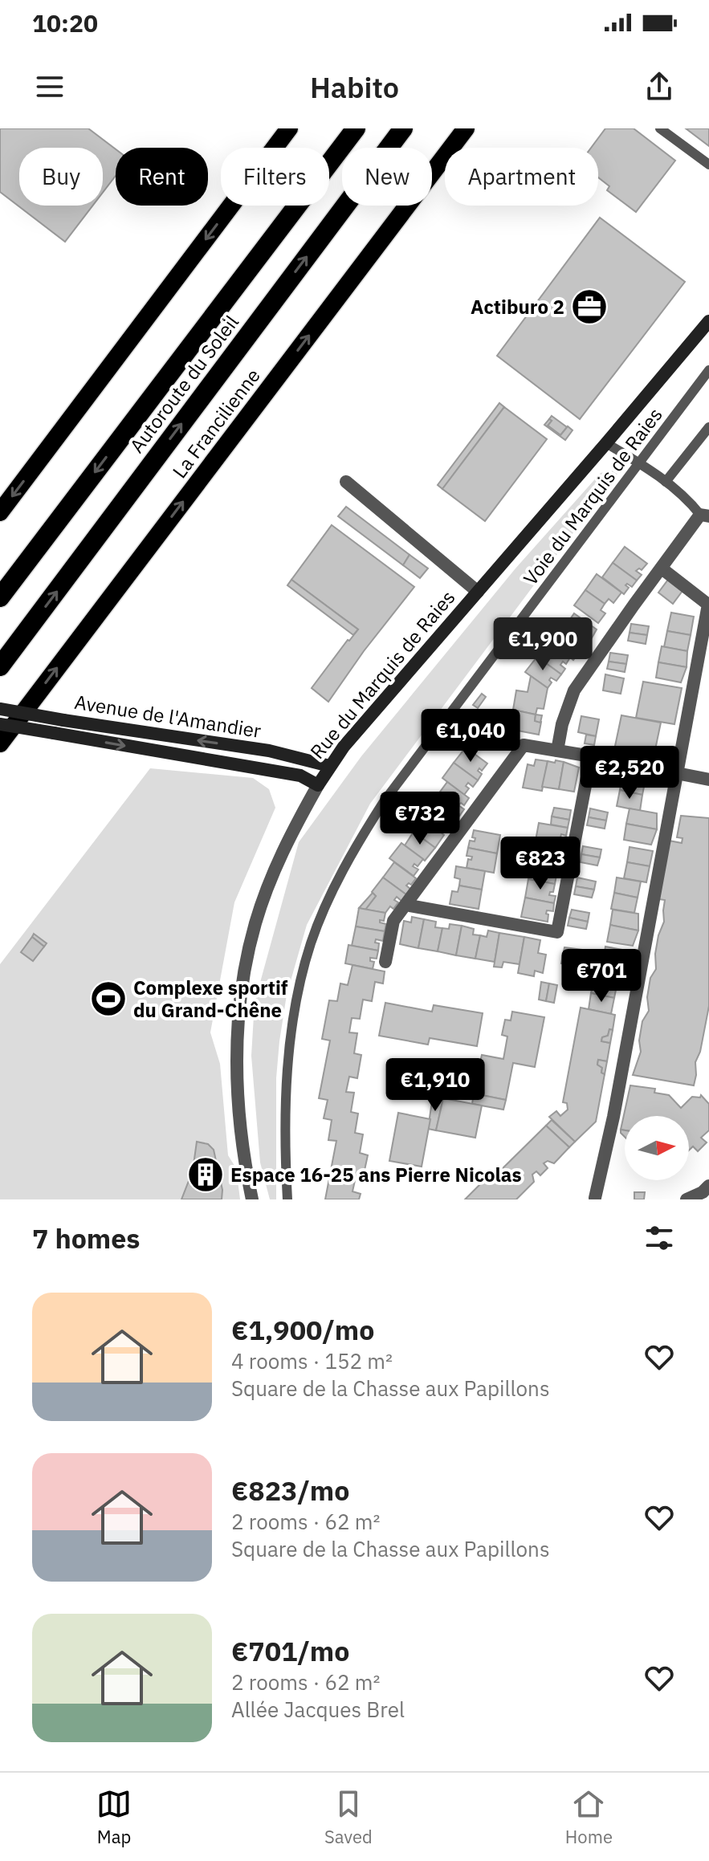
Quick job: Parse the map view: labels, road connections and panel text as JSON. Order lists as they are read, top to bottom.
{
  "streets": {
    "highway": ["Autoroute du Soleil", "La Francilienne"],
    "main road": ["Rue du Marquis de Raies", "Avenue de l'Amandier"],
    "lane": ["Voie du Marquis de Raies"]
  },
  "crossings": [
    ["Rue du Marquis de Raies", "Avenue de l'Amandier"]
  ],
  "places": {
    "office": ["Actiburo 2"],
    "sports": ["Complexe sportif du Grand-Chêne"],
    "building": ["Espace 16-25 ans Pierre Nicolas"]
  },
  "north": "right",
  "page": {
    "status": "10:20",
    "header": "Habito",
    "chip": [
      "Buy",
      "Rent",
      "Filters",
      "New",
      "Apartment"
    ],
    "price": [
      "€1,900",
      "€1,040",
      "€2,520",
      "€732",
      "€823",
      "€701",
      "€1,910"
    ],
    "heading": "7 homes",
    "list": [
      {
        "name": "€1,900/mo",
        "note": "4 rooms · 152 m² · Square de la Chasse aux Papillons"
      },
      {
        "name": "€823/mo",
        "note": "2 rooms · 62 m² · Square de la Chasse aux Papillons"
      },
      {
        "name": "€701/mo",
        "note": "2 rooms · 62 m² · Allée Jacques Brel"
      }
    ],
    "tabs": ["Map", "Saved", "Home"]
  }
}
